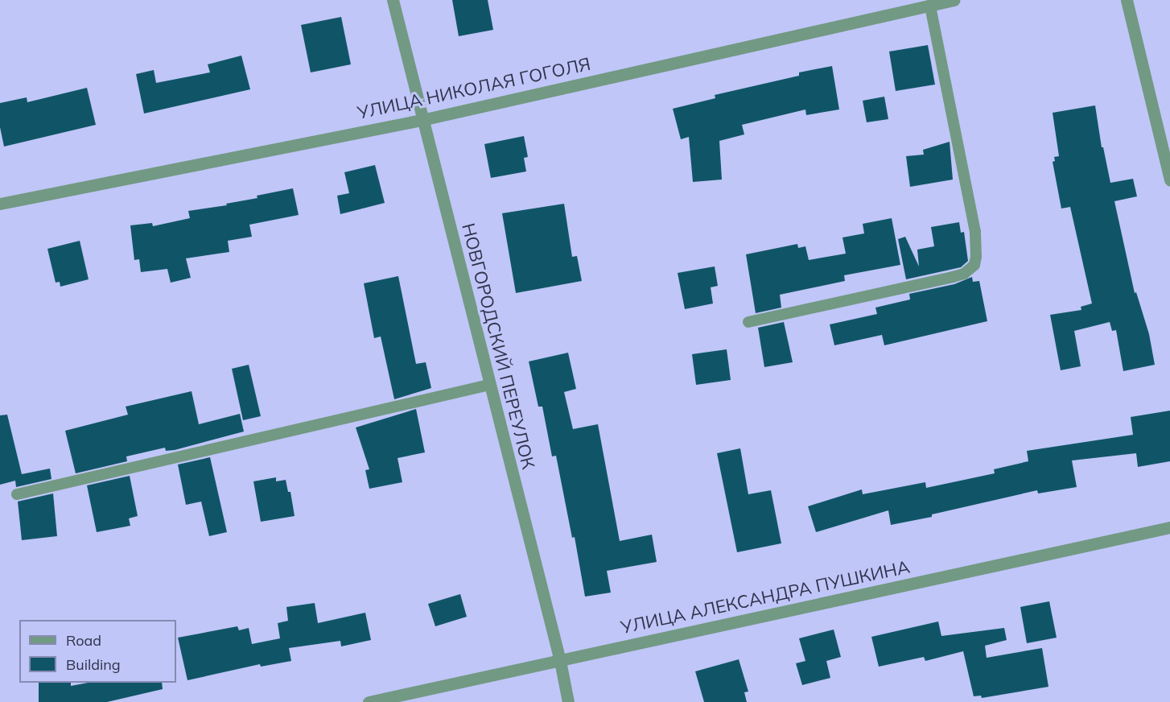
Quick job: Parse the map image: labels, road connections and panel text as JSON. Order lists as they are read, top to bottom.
{
  "streets": {
    "street": ["УЛИЦА НИКОЛАЯ ГОГОЛЯ", "НОВГОРОДСКИЙ ПЕРЕУЛОК", "УЛИЦА АЛЕКСАНДРА ПУШКИНА"]
  },
  "crossings": [
    ["УЛИЦА НИКОЛАЯ ГОГОЛЯ", "НОВГОРОДСКИЙ ПЕРЕУЛОК"],
    ["НОВГОРОДСКИЙ ПЕРЕУЛОК", "УЛИЦА АЛЕКСАНДРА ПУШКИНА"]
  ],
  "legend": ["Road", "Building"]
}
